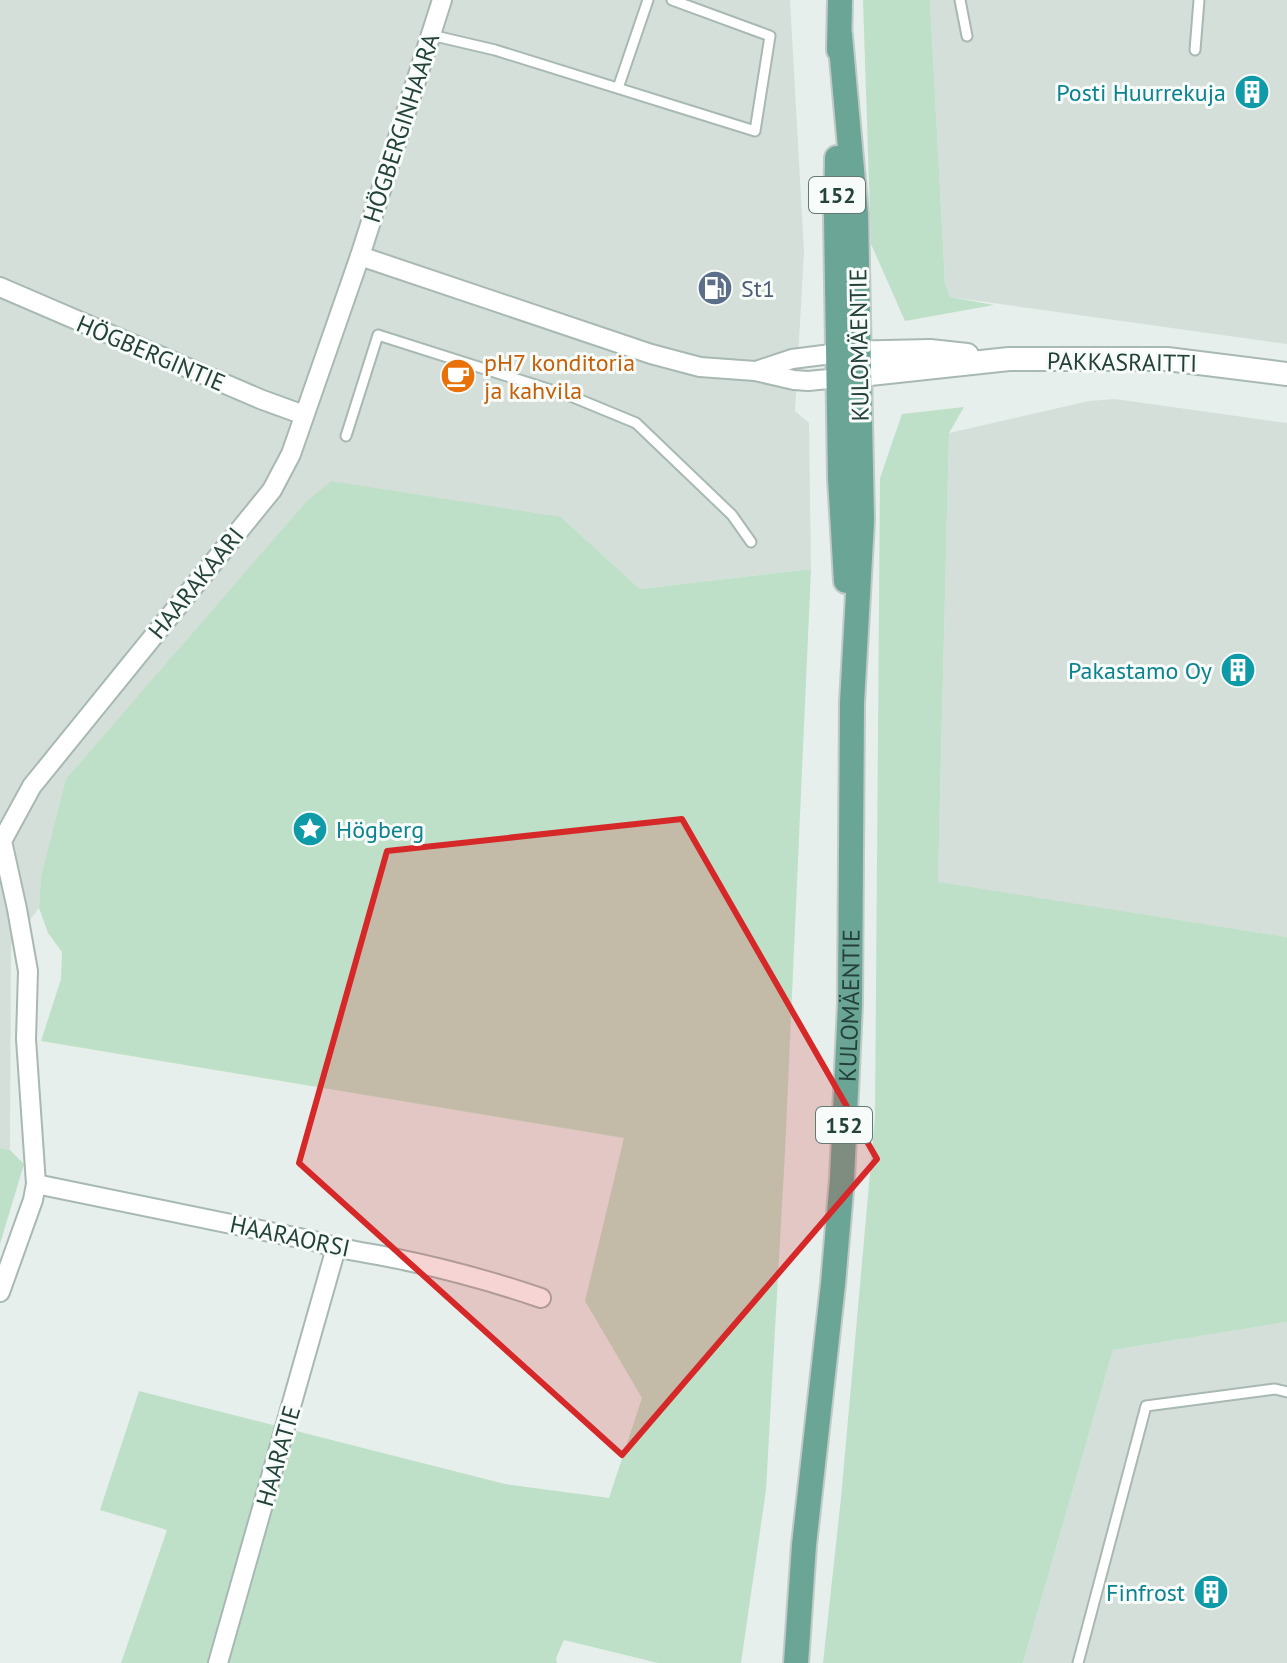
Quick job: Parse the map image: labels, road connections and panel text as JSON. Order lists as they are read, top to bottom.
{
  "streets": {
    "main road": ["152", "KULOMÄENTIE"],
    "street": [
      "HÖGBERGINHAARA",
      "HÖGBERGINTIE",
      "PAKKASRAITTI",
      "HAARAKAARI",
      "HAARAORSI",
      "HAARATIE"
    ]
  },
  "crossings": [
    ["HÖGBERGINHAARA", "HAARAKAARI"],
    ["KULOMÄENTIE", "PAKKASRAITTI"],
    ["HÖGBERGINTIE", "HAARAKAARI"],
    ["HAARAKAARI", "HAARAORSI"],
    ["HAARAORSI", "HAARATIE"]
  ],
  "places": {
    "building": ["Posti Huurrekuja", "Pakastamo Oy", "Finfrost"],
    "fuel station": ["St1"],
    "cafe": ["pH7 konditoria ja kahvila"],
    "place": ["Högberg"]
  }
}
